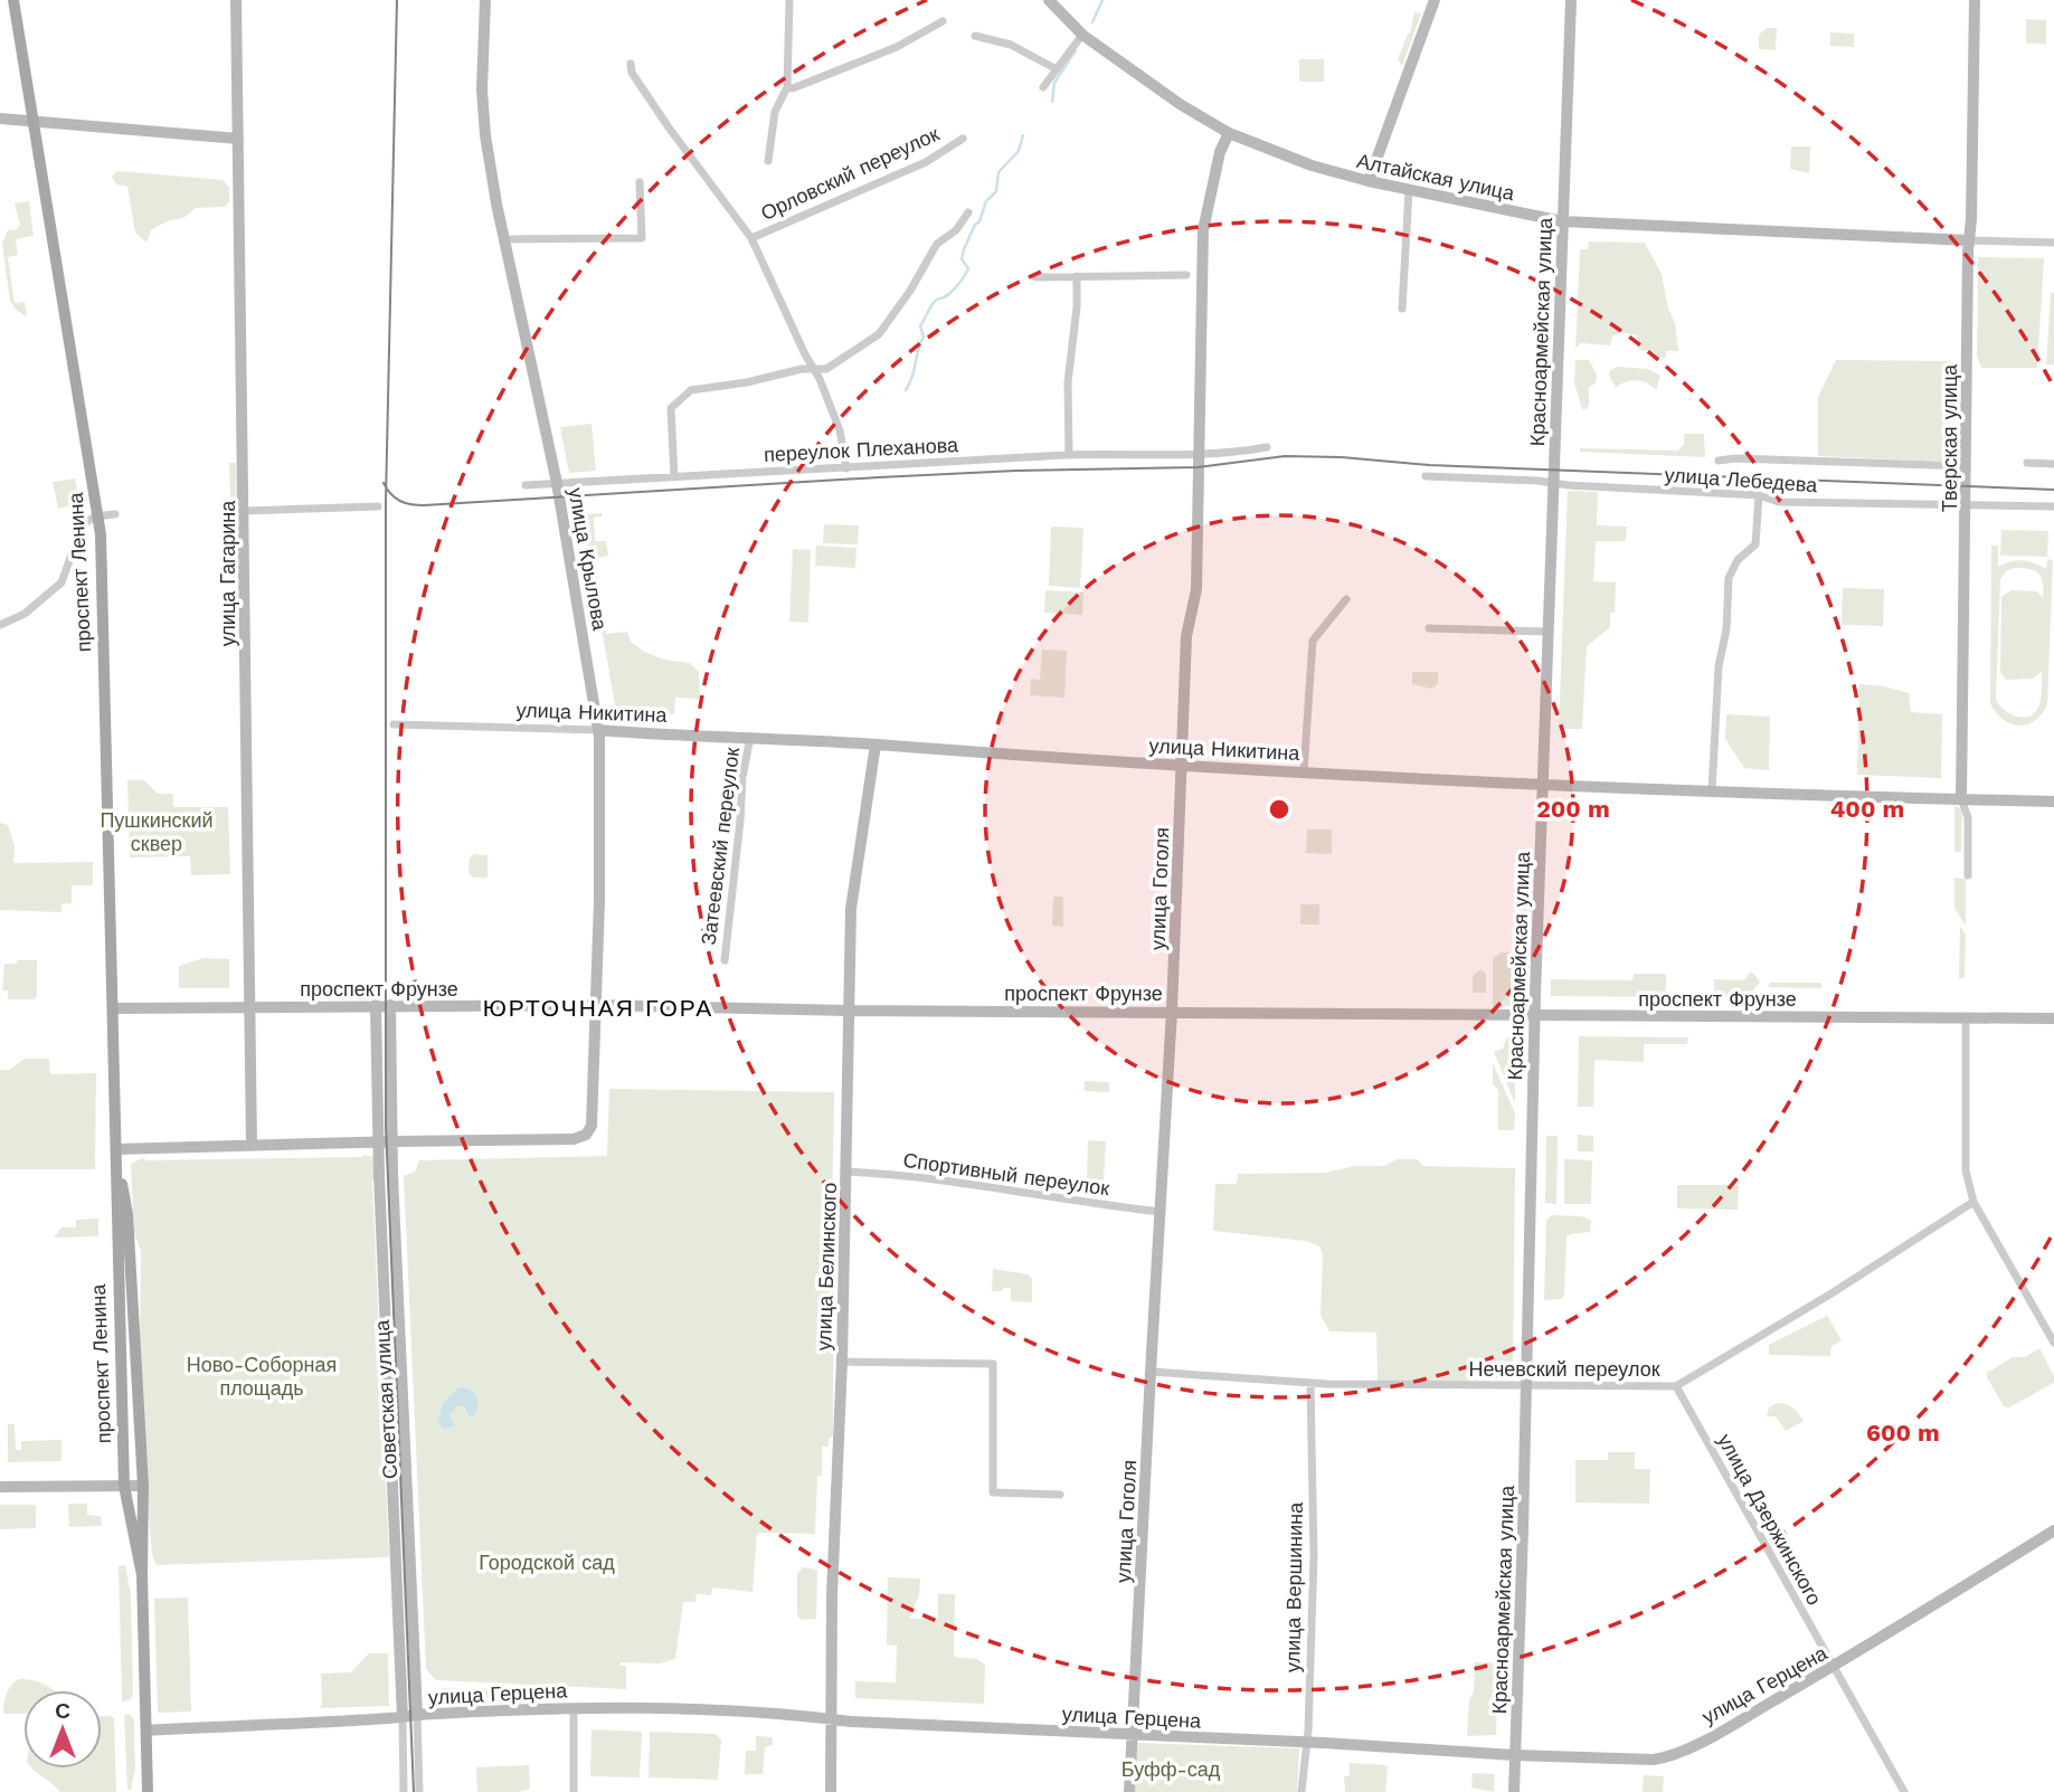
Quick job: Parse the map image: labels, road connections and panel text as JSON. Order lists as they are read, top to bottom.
{
  "streets": {
    "main road": ["проспект Ленина"],
    "street": [
      "Орловский переулок",
      "Алтайская улица",
      "Красноармейская улица",
      "Тверская улица",
      "переулок Плеханова",
      "улица Лебедева",
      "улица Крылова",
      "улица Гагарина",
      "улица Никитина",
      "Затеевский переулок",
      "улица Гоголя",
      "проспект Фрунзе",
      "Спортивный переулок",
      "улица Белинского",
      "Нечевский переулок",
      "Советская улица",
      "улица Дзержинского",
      "улица Вершинина",
      "улица Герцена"
    ]
  },
  "crossings": [
    ["Алтайская улица", "Красноармейская улица"],
    ["Алтайская улица", "Тверская улица"],
    ["Алтайская улица", "улица Гоголя"],
    ["Красноармейская улица", "улица Лебедева"],
    ["Красноармейская улица", "улица Никитина"],
    ["Красноармейская улица", "проспект Фрунзе"],
    ["Красноармейская улица", "Нечевский переулок"],
    ["Красноармейская улица", "улица Герцена"],
    ["Тверская улица", "улица Лебедева"],
    ["Тверская улица", "улица Никитина"],
    ["переулок Плеханова", "улица Крылова"],
    ["переулок Плеханова", "улица Гоголя"],
    ["улица Крылова", "улица Никитина"],
    ["улица Крылова", "проспект Фрунзе"],
    ["улица Крылова", "Советская улица"],
    ["проспект Ленина", "проспект Фрунзе"],
    ["проспект Ленина", "улица Герцена"],
    ["улица Гагарина", "проспект Фрунзе"],
    ["улица Никитина", "Затеевский переулок"],
    ["улица Никитина", "улица Гоголя"],
    ["улица Никитина", "улица Белинского"],
    ["улица Гоголя", "проспект Фрунзе"],
    ["улица Гоголя", "Спортивный переулок"],
    ["улица Гоголя", "Нечевский переулок"],
    ["улица Гоголя", "улица Герцена"],
    ["проспект Фрунзе", "улица Белинского"],
    ["проспект Фрунзе", "Советская улица"],
    ["Спортивный переулок", "улица Белинского"],
    ["улица Белинского", "улица Герцена"],
    ["Нечевский переулок", "улица Дзержинского"],
    ["Нечевский переулок", "улица Вершинина"],
    ["Советская улица", "улица Герцена"],
    ["улица Дзержинского", "улица Герцена"],
    ["улица Вершинина", "улица Герцена"]
  ],
  "districts": ["ЮРТОЧНАЯ ГОРА"],
  "parks": [
    "Пушкинский сквер",
    "Ново-Соборная площадь",
    "Городской сад",
    "Буфф-сад"
  ],
  "north": "top",
  "rings": ["200 m", "400 m", "600 m"]
}
